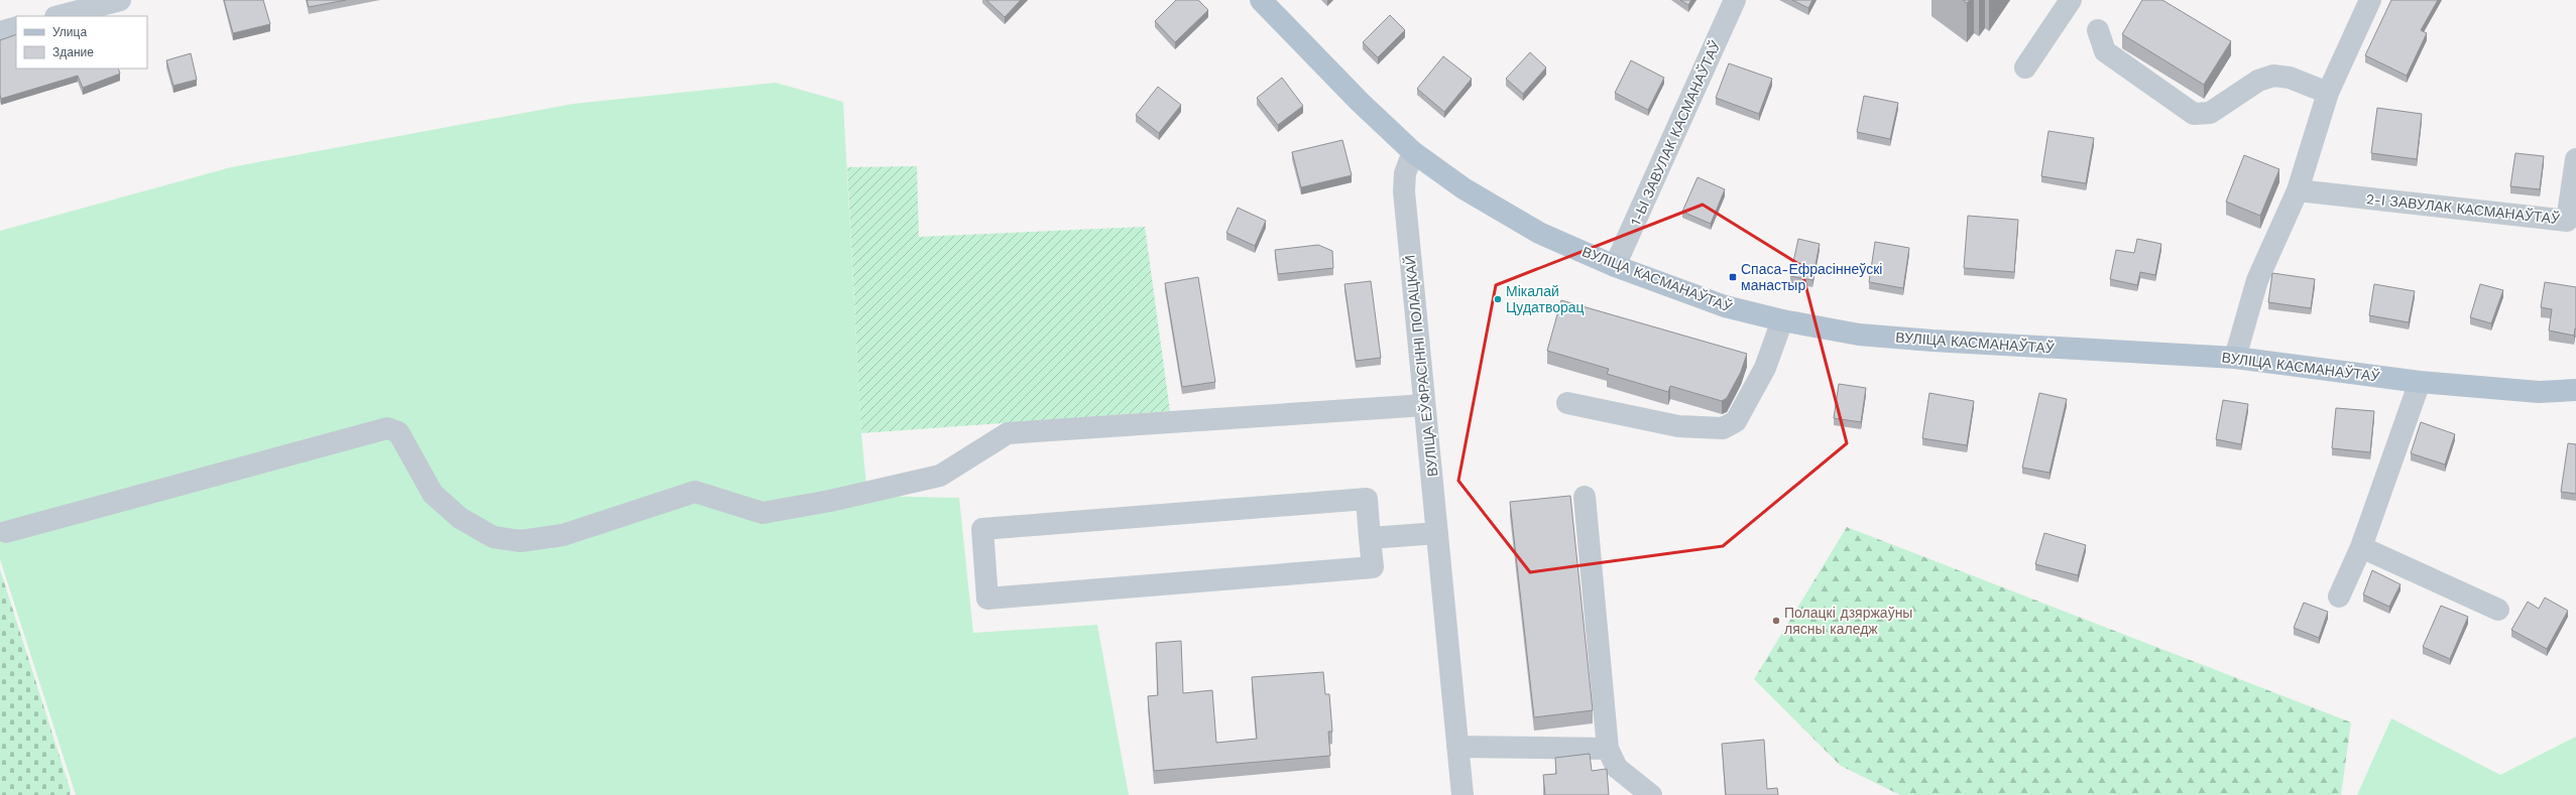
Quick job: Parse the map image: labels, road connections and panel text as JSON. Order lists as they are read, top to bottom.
{
  "streets": {
    "main road": ["ВУЛІЦА КАСМАНАЎТАЎ"],
    "street": ["1-Ы ЗАВУЛАК КАСМАНАЎТАЎ", "2-І ЗАВУЛАК КАСМАНАЎТАЎ", "ВУЛІЦА ЕЎФРАСІННІ ПОЛАЦКАЙ"]
  },
  "crossings": [
    ["1-Ы ЗАВУЛАК КАСМАНАЎТАЎ", "ВУЛІЦА КАСМАНАЎТАЎ"],
    ["ВУЛІЦА КАСМАНАЎТАЎ", "ВУЛІЦА ЕЎФРАСІННІ ПОЛАЦКАЙ"]
  ],
  "places": {
    "transit": ["Спаса-Ефрасіннеўскі манастыр"],
    "other": ["Мікалай Цудатворац", "Полацкі дзяржаўны лясны каледж"]
  },
  "legend": ["Улица", "Здание"]
}
